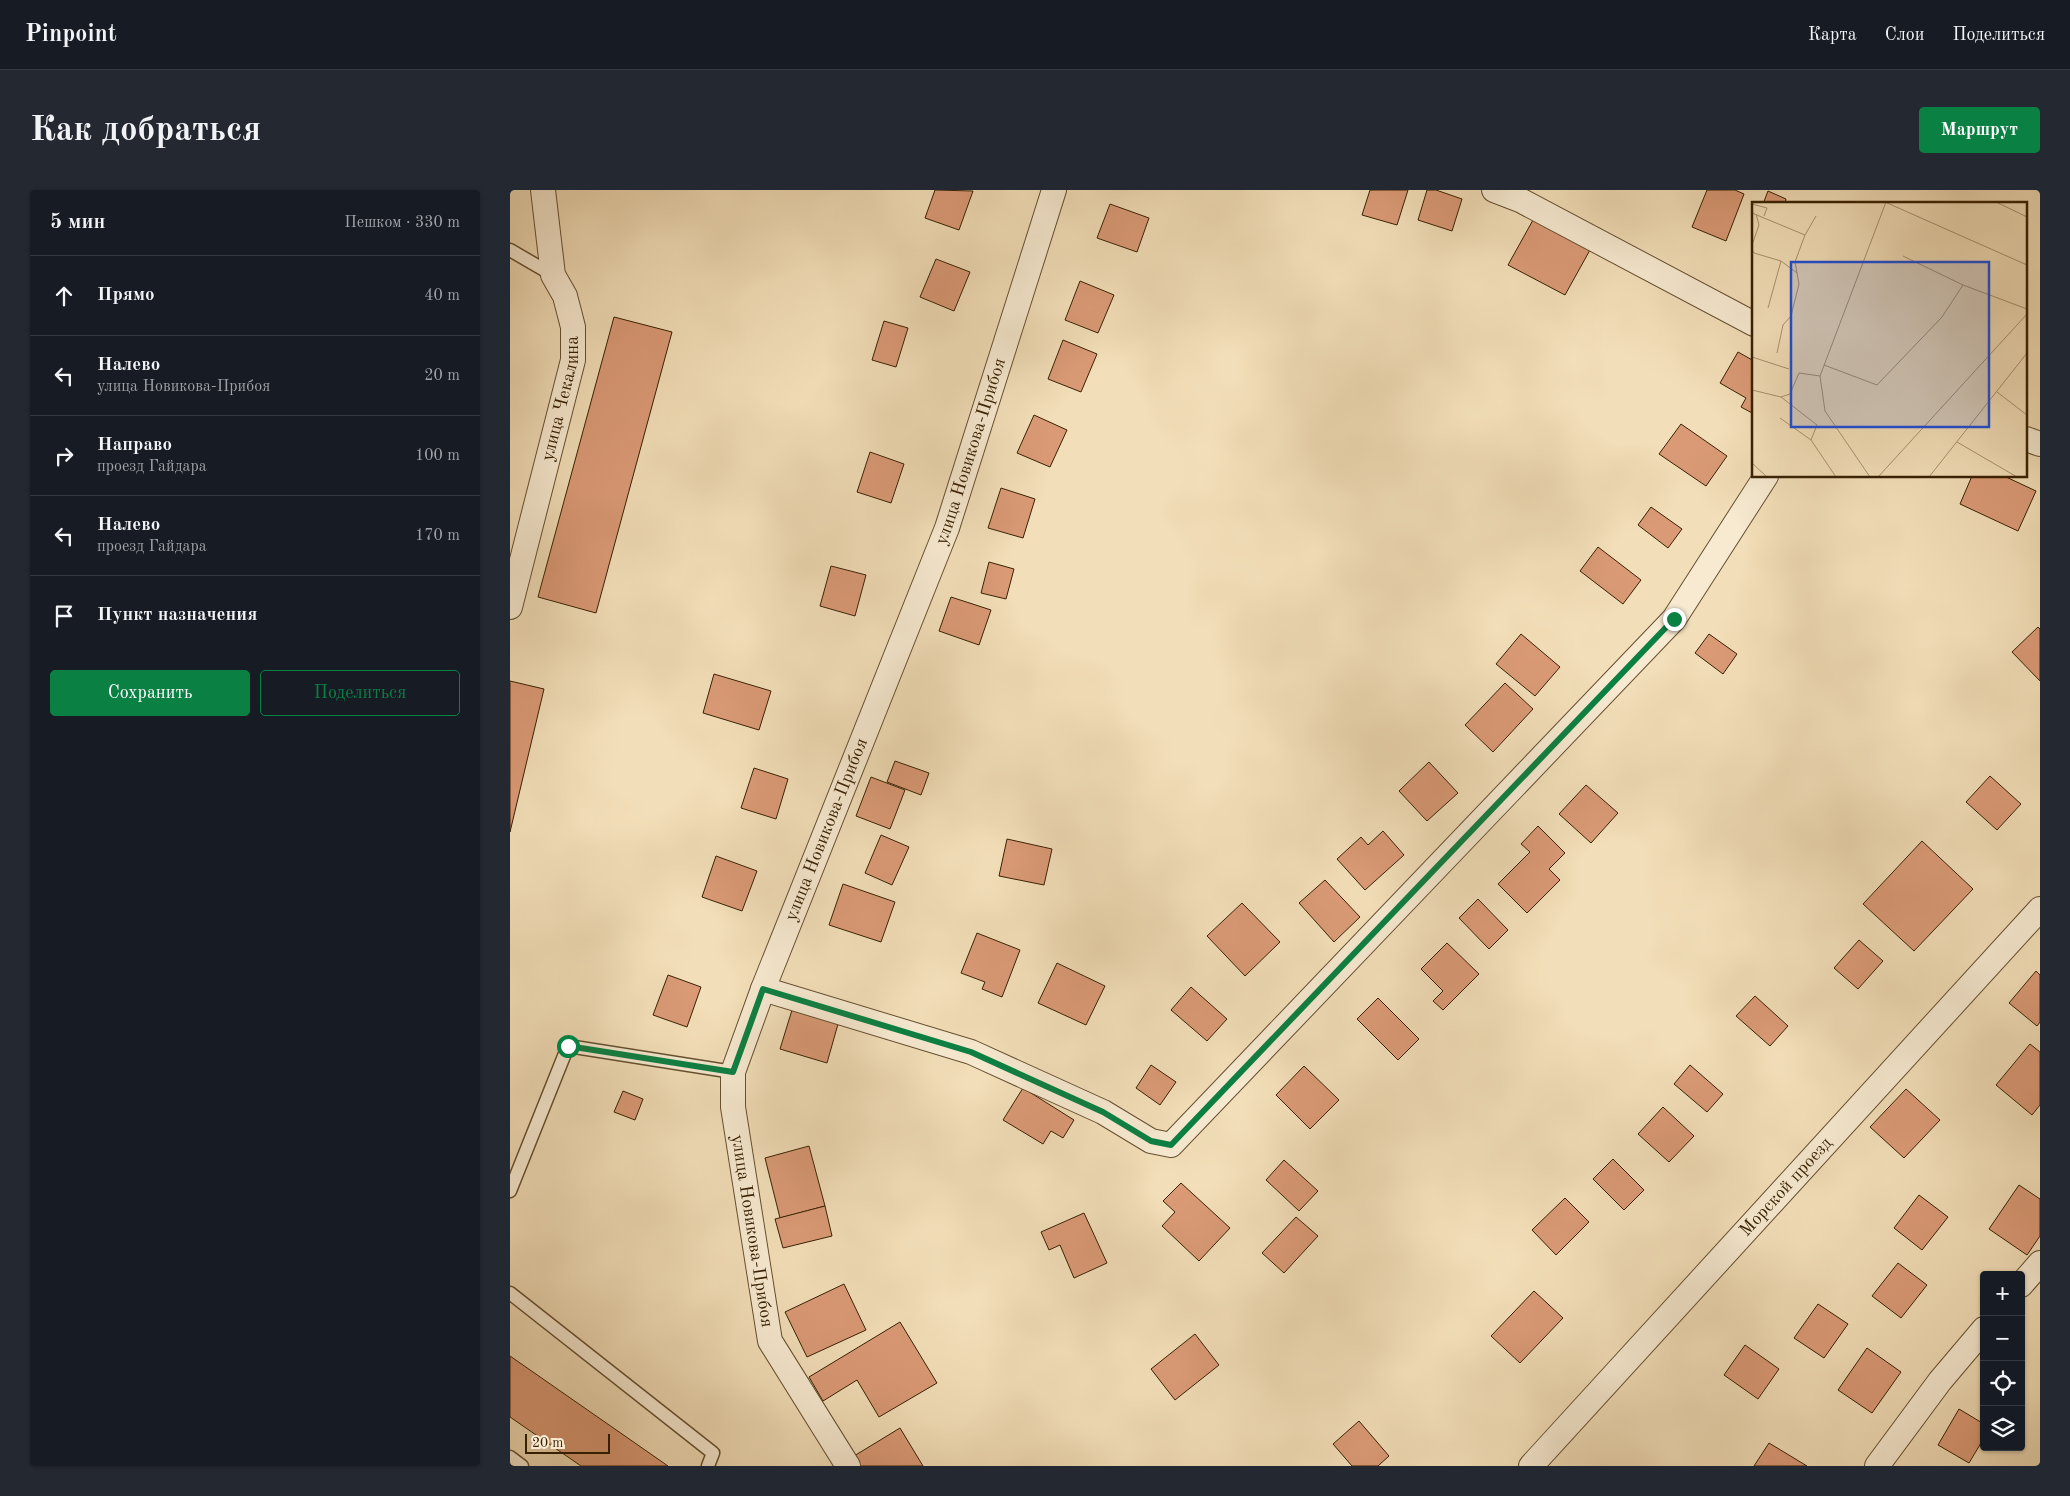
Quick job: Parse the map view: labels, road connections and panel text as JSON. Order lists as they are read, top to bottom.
{
  "streets": {
    "street": ["улица Чекалина", "улица Новикова-Прибоя", "Морской проезд"]
  },
  "scale_bar": "20 m",
  "page": {
    "header": "Pinpoint",
    "nav": ["Карта", "Слои", "Поделиться"],
    "buttons": [
      "Маршрут",
      ["Сохранить", "Поделиться"]
    ],
    "title": "Как добраться",
    "heading": ["5 мин", "Пешком · 330 m"],
    "list": [
      ["Прямо", "40 m"],
      ["Налево", "улица Новикова-Прибоя", "20 m"],
      ["Направо", "проезд Гайдара", "100 m"],
      ["Налево", "проезд Гайдара", "170 m"],
      "Пункт назначения"
    ],
    "map_buttons": ["+", "−"],
    "scale": "20 m"
  }
}
